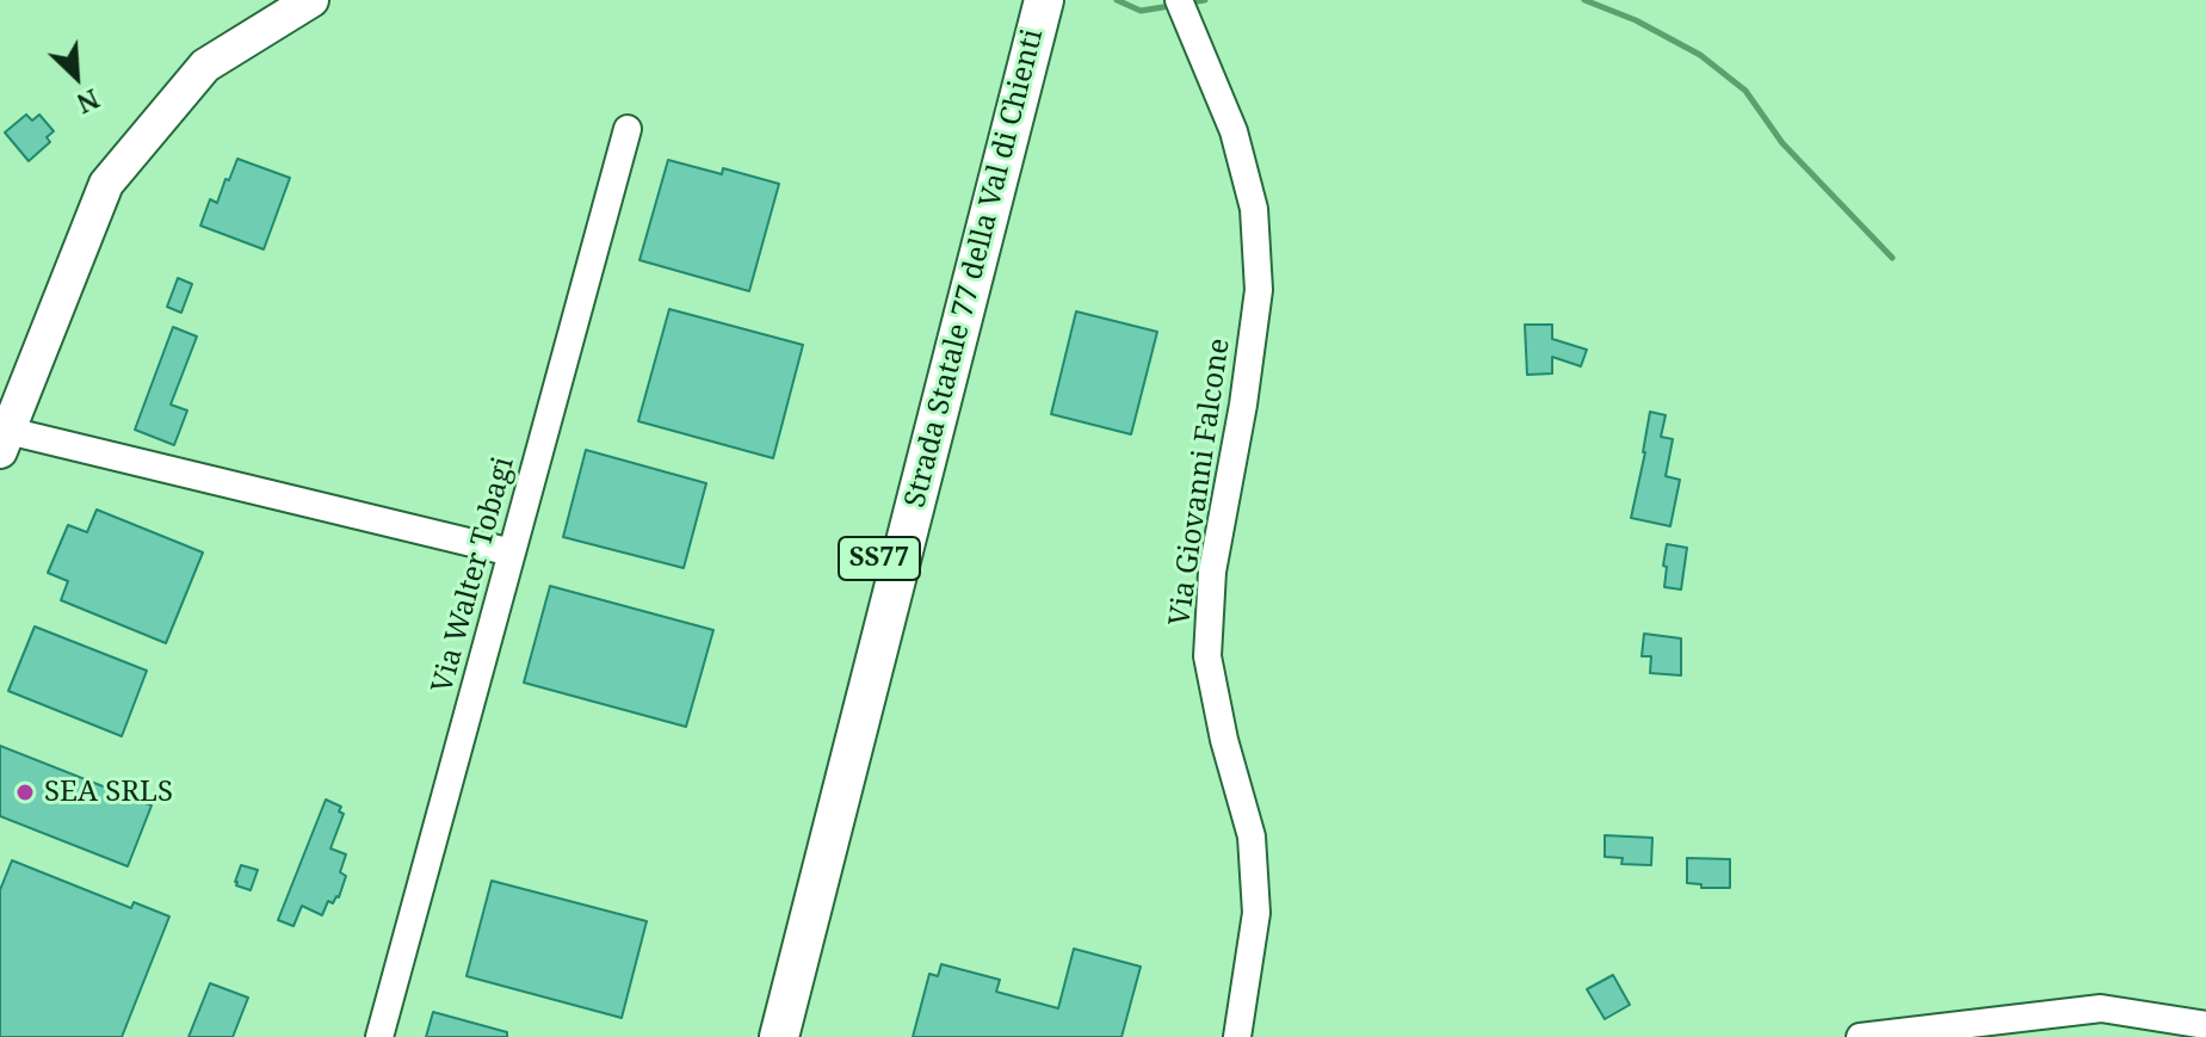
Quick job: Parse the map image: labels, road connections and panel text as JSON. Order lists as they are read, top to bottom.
{
  "streets": {
    "highway": ["Strada Statale 77 della Val di Chienti", "SS77"],
    "street": ["Via Giovanni Falcone", "Via Walter Tobagi"]
  },
  "places": ["SEA SRLS"],
  "north": "bottom right"
}
